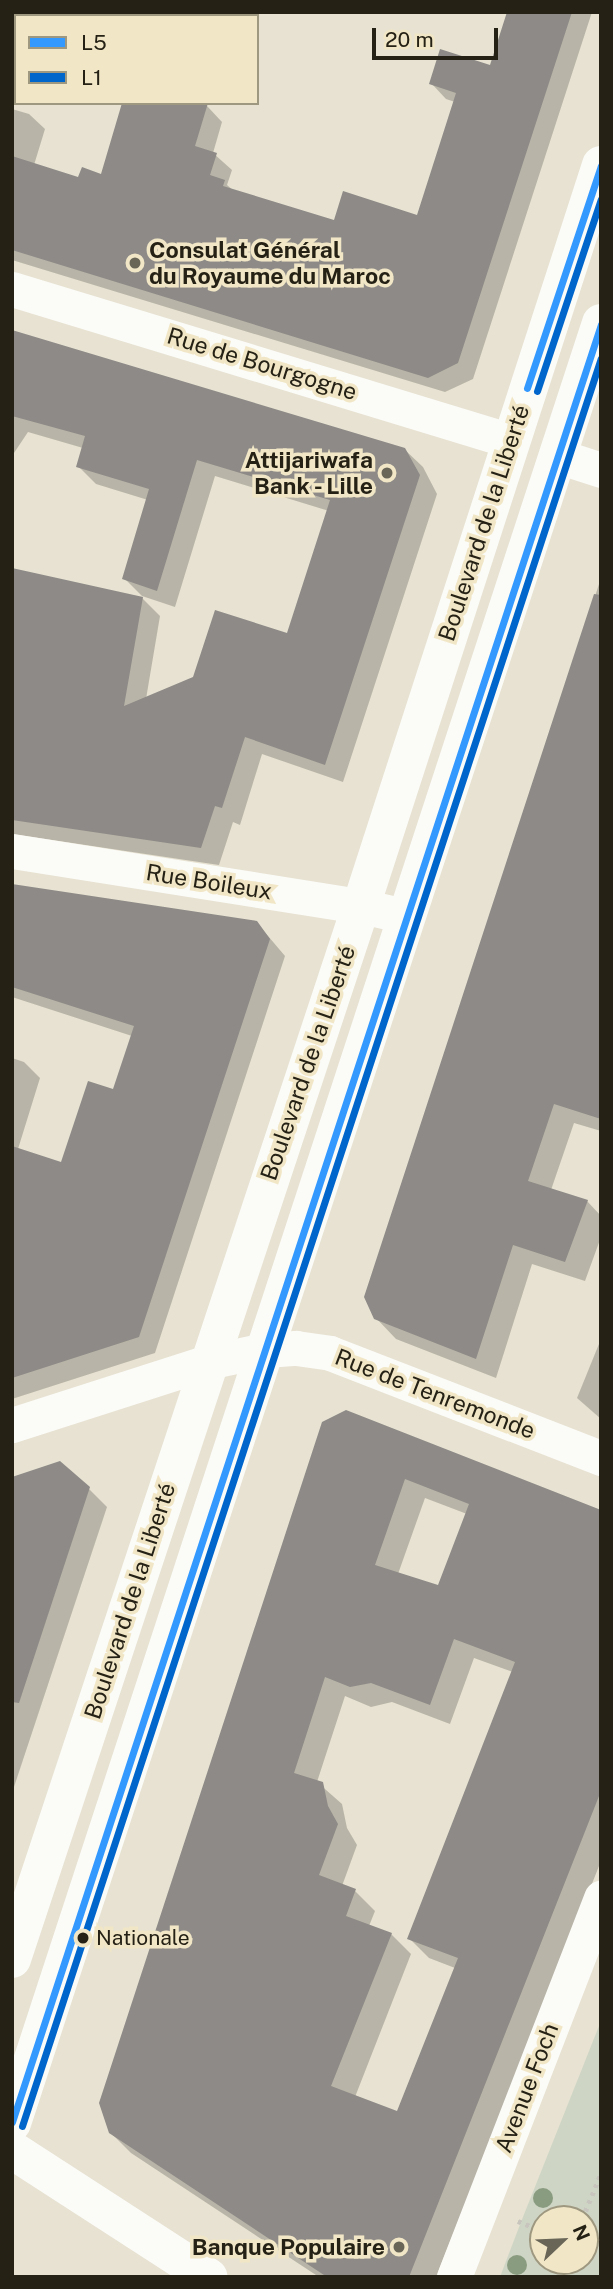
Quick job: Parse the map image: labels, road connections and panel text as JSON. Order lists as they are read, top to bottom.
{
  "streets": {
    "main road": ["Boulevard de la Liberté"],
    "street": [
      "Rue de Bourgogne",
      "Rue Boileux",
      "Rue de Tenremonde",
      "Avenue Foch"
    ]
  },
  "crossings": [
    ["Rue de Bourgogne", "Boulevard de la Liberté"],
    ["Boulevard de la Liberté", "Rue Boileux"],
    ["Boulevard de la Liberté", "Rue de Tenremonde"]
  ],
  "places": [
    "Consulat Général du Royaume du Maroc",
    "Attijariwafa Bank - Lille",
    "Nationale",
    "Banque Populaire"
  ],
  "lines": ["transit line L5", "transit line L1"],
  "legend": ["L5", "L1"],
  "scale_bar": "20 m",
  "north": "top right"
}
